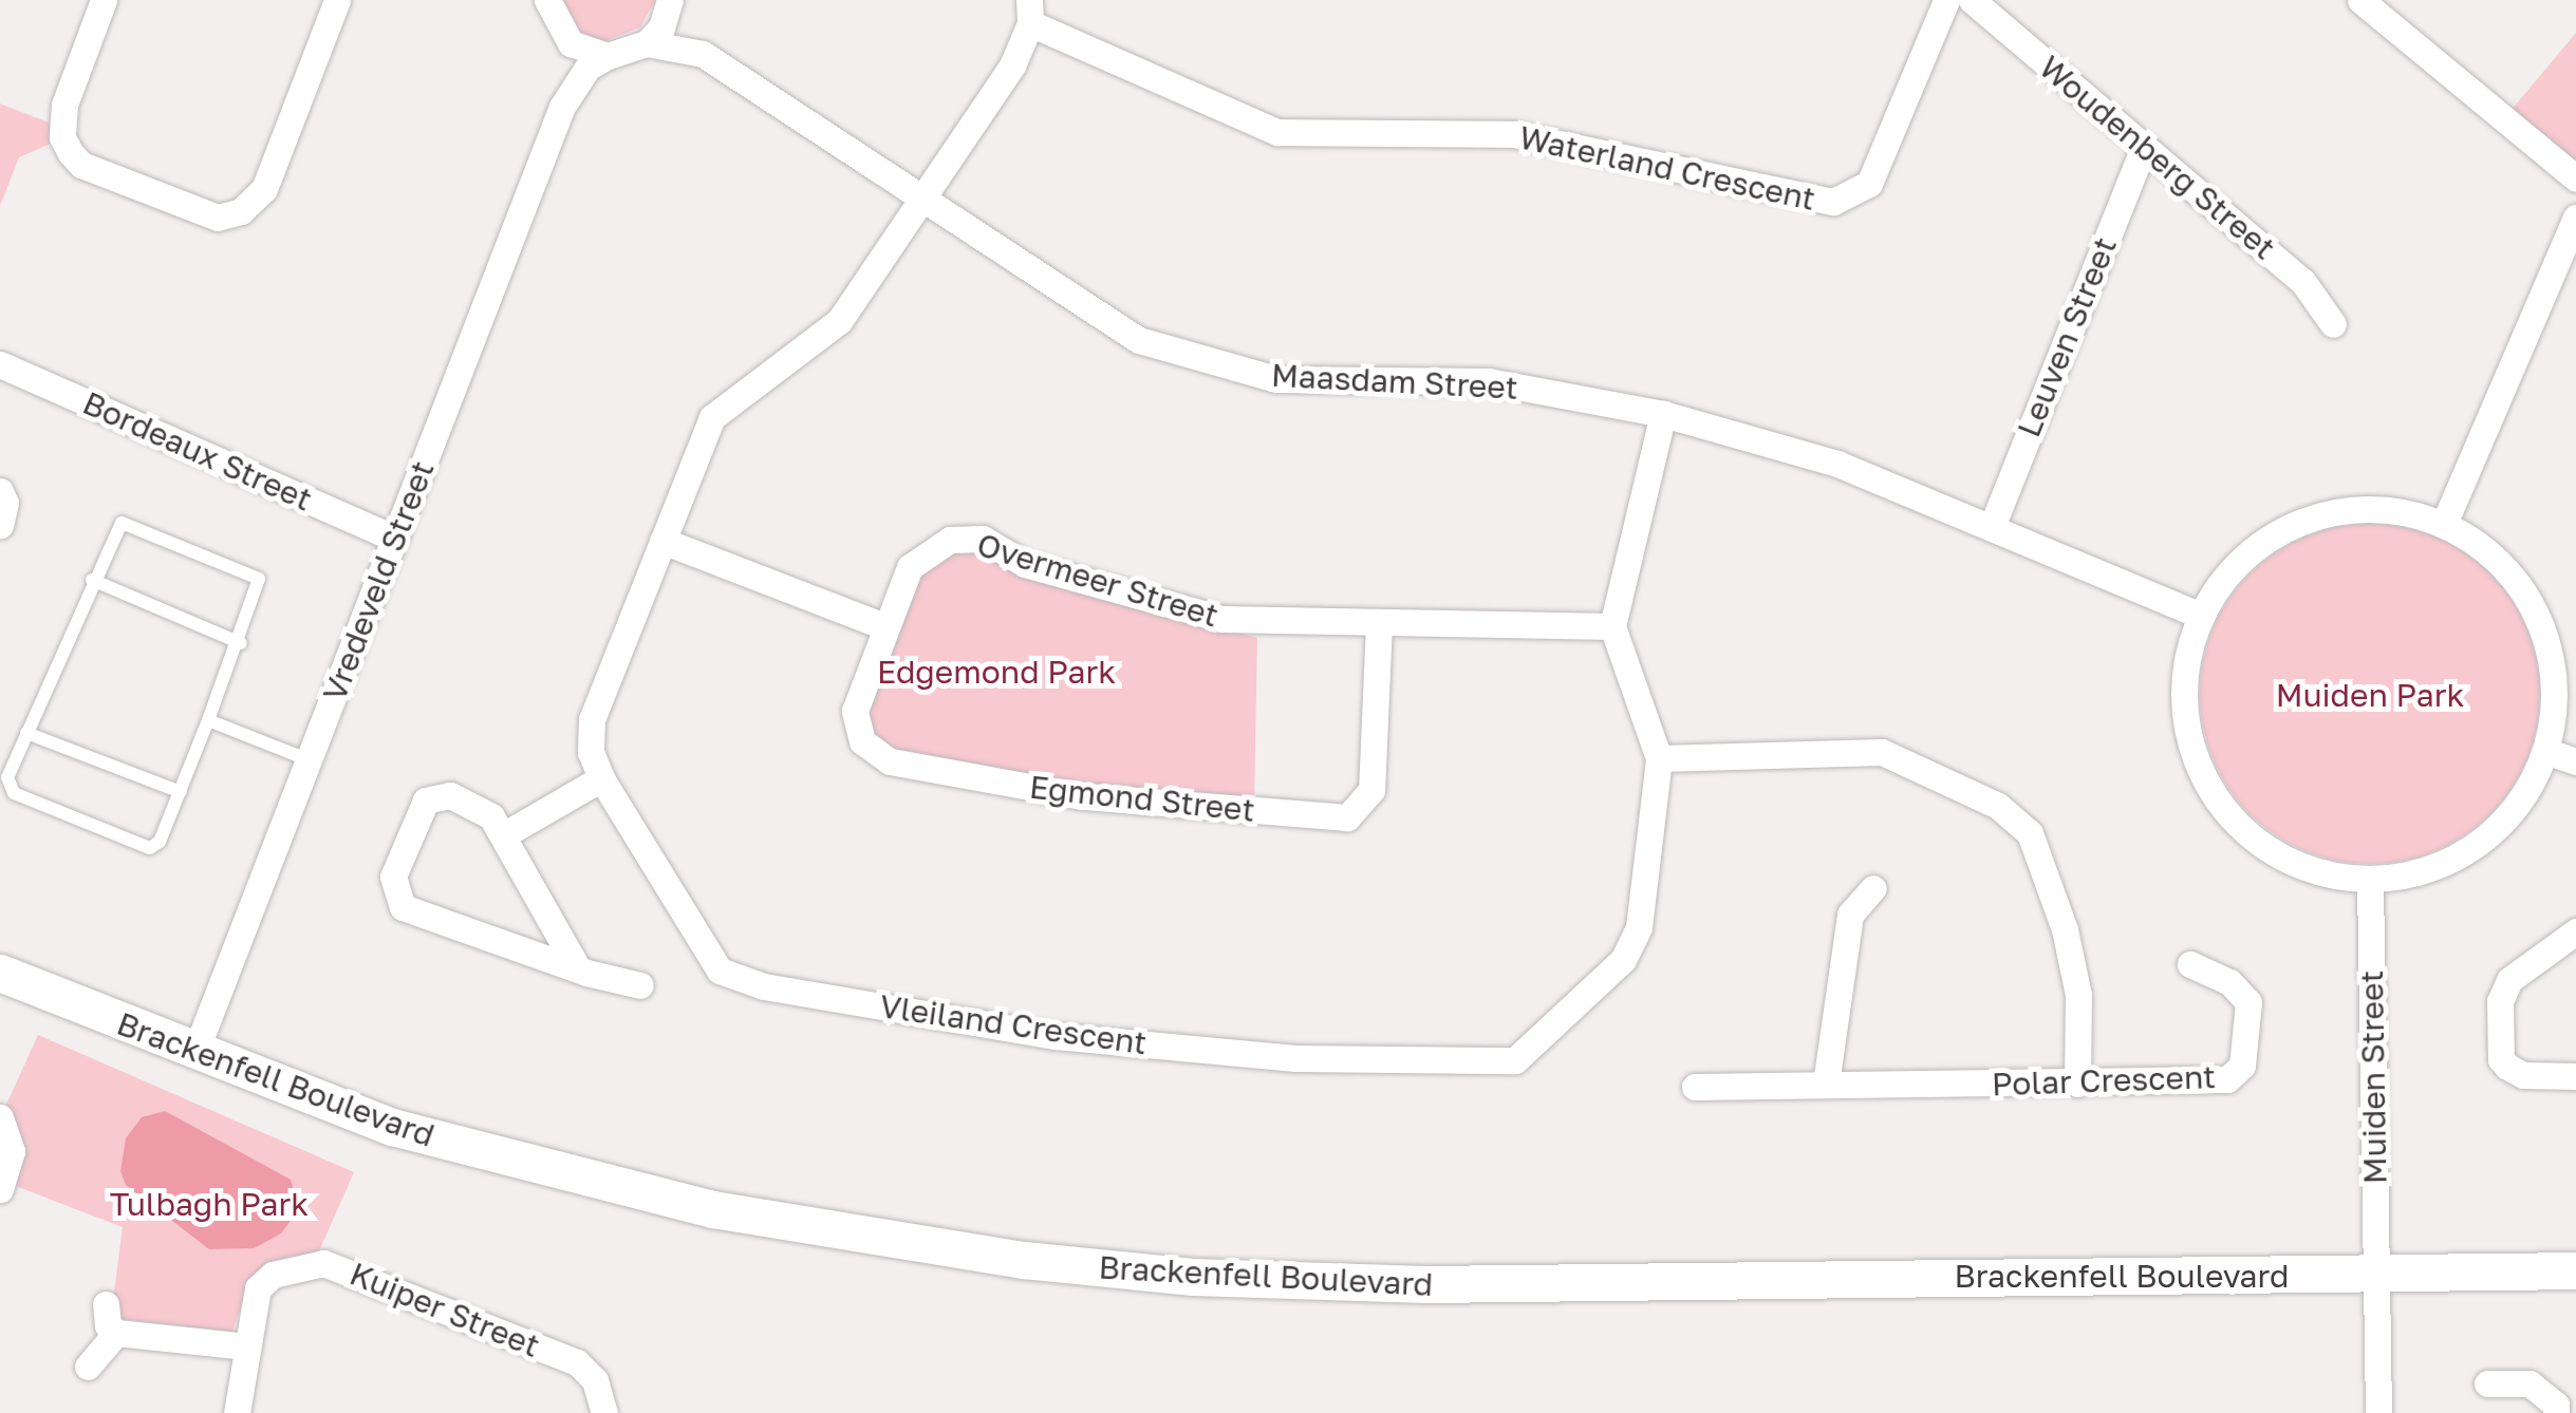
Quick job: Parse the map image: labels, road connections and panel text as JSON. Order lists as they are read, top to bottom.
{
  "streets": {
    "street": [
      "Woudenberg Street",
      "Waterland Crescent",
      "Leuven Street",
      "Maasdam Street",
      "Bordeaux Street",
      "Overmeer Street",
      "Vredeveld Street",
      "Egmond Street",
      "Vleiland Crescent",
      "Muiden Street",
      "Brackenfell Boulevard",
      "Polar Crescent",
      "Kuiper Street"
    ]
  },
  "crossings": [
    ["Woudenberg Street", "Leuven Street"],
    ["Leuven Street", "Maasdam Street"],
    ["Maasdam Street", "Vleiland Crescent"],
    ["Maasdam Street", "Muiden Street"],
    ["Bordeaux Street", "Vredeveld Street"],
    ["Overmeer Street", "Egmond Street"],
    ["Overmeer Street", "Vleiland Crescent"],
    ["Vredeveld Street", "Brackenfell Boulevard"],
    ["Muiden Street", "Brackenfell Boulevard"]
  ],
  "parks": ["Edgemond Park", "Muiden Park", "Tulbagh Park"]
}
